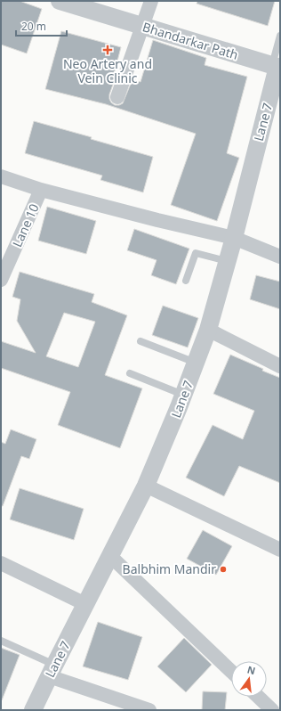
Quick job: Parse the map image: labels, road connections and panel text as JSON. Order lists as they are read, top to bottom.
{
  "streets": {
    "street": ["Bhandarkar Path", "Lane 7", "Lane 10"]
  },
  "crossings": [
    ["Bhandarkar Path", "Lane 7"]
  ],
  "places": {
    "health": ["Neo Artery and Vein Clinic"],
    "other": ["Balbhim Mandir"]
  },
  "scale_bar": "20 m",
  "north": "top"
}
